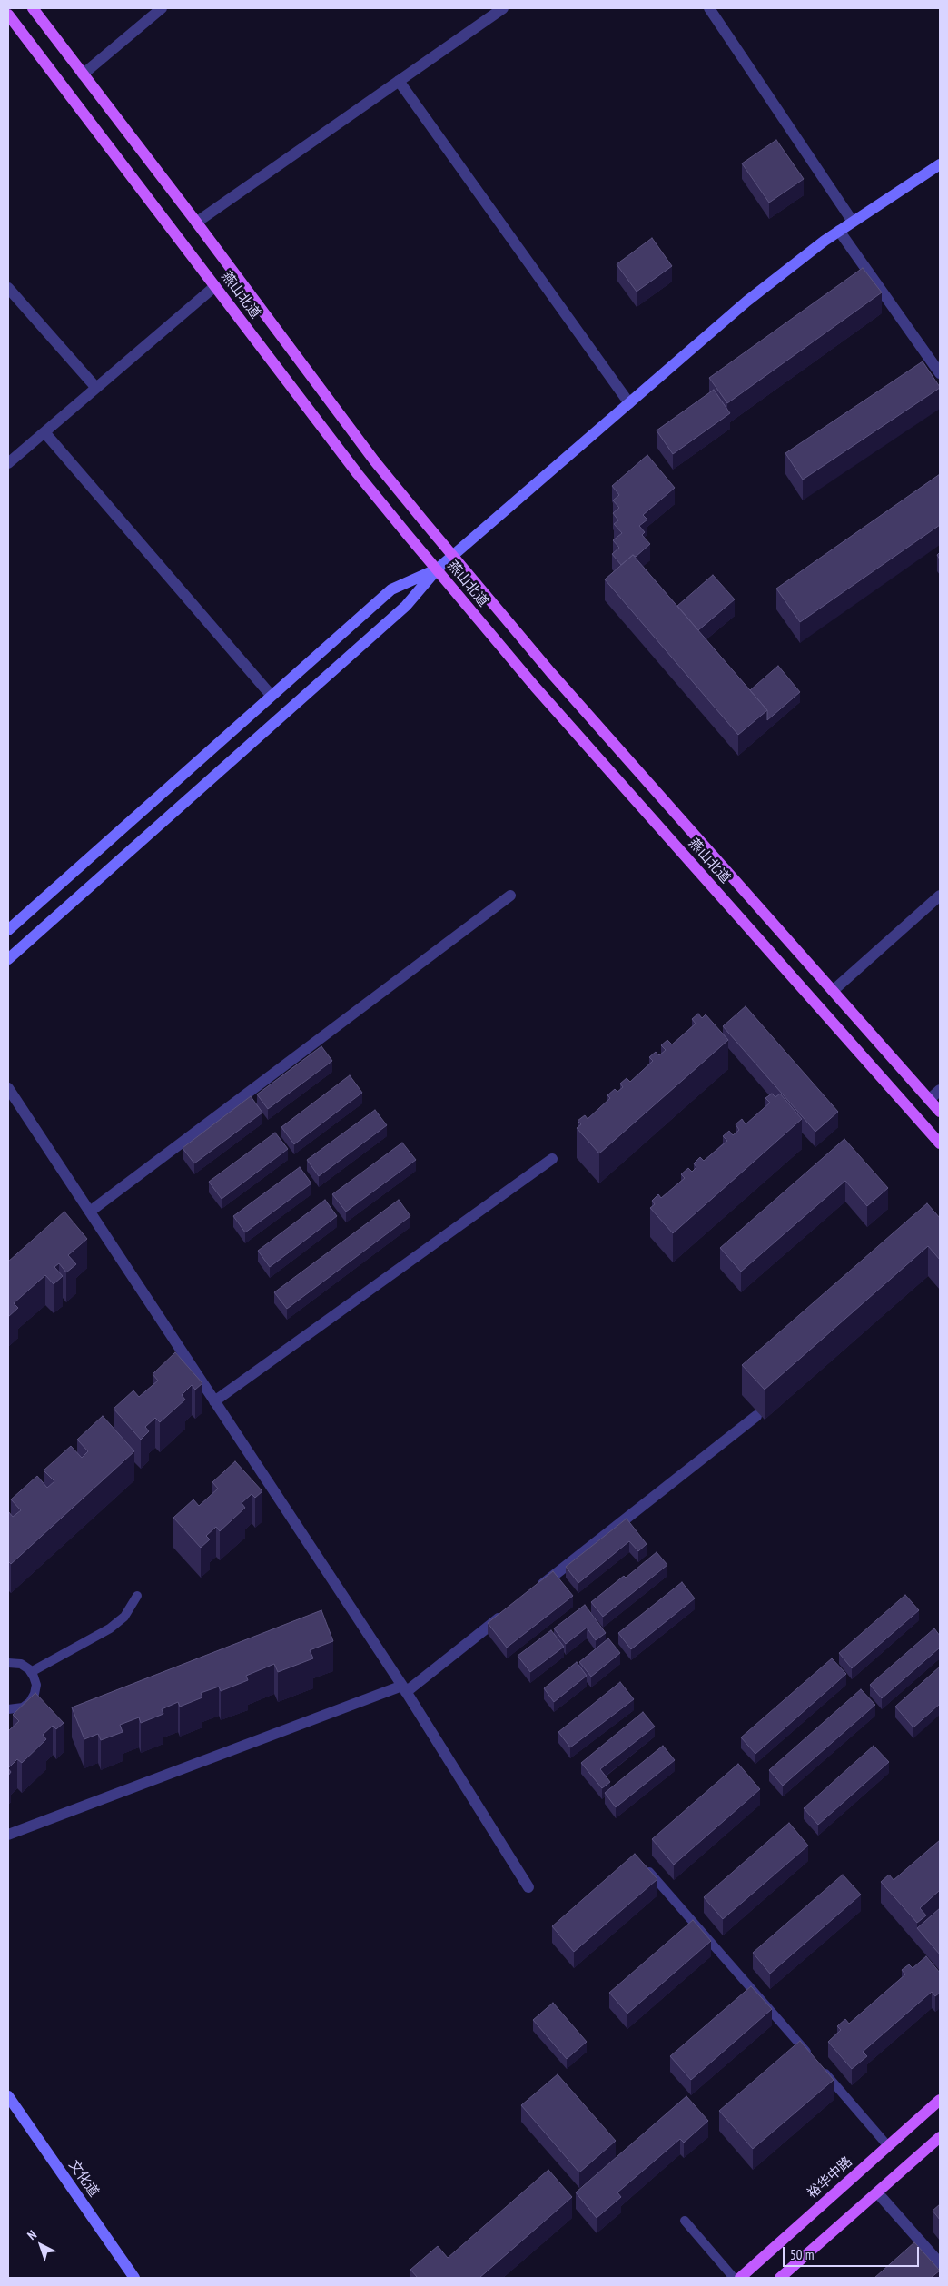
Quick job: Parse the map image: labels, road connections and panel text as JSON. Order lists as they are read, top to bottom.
{
  "streets": {
    "main road": ["燕山北道", "裕华中路", "文化道"]
  },
  "scale_bar": "50 m",
  "north": "top left"
}
